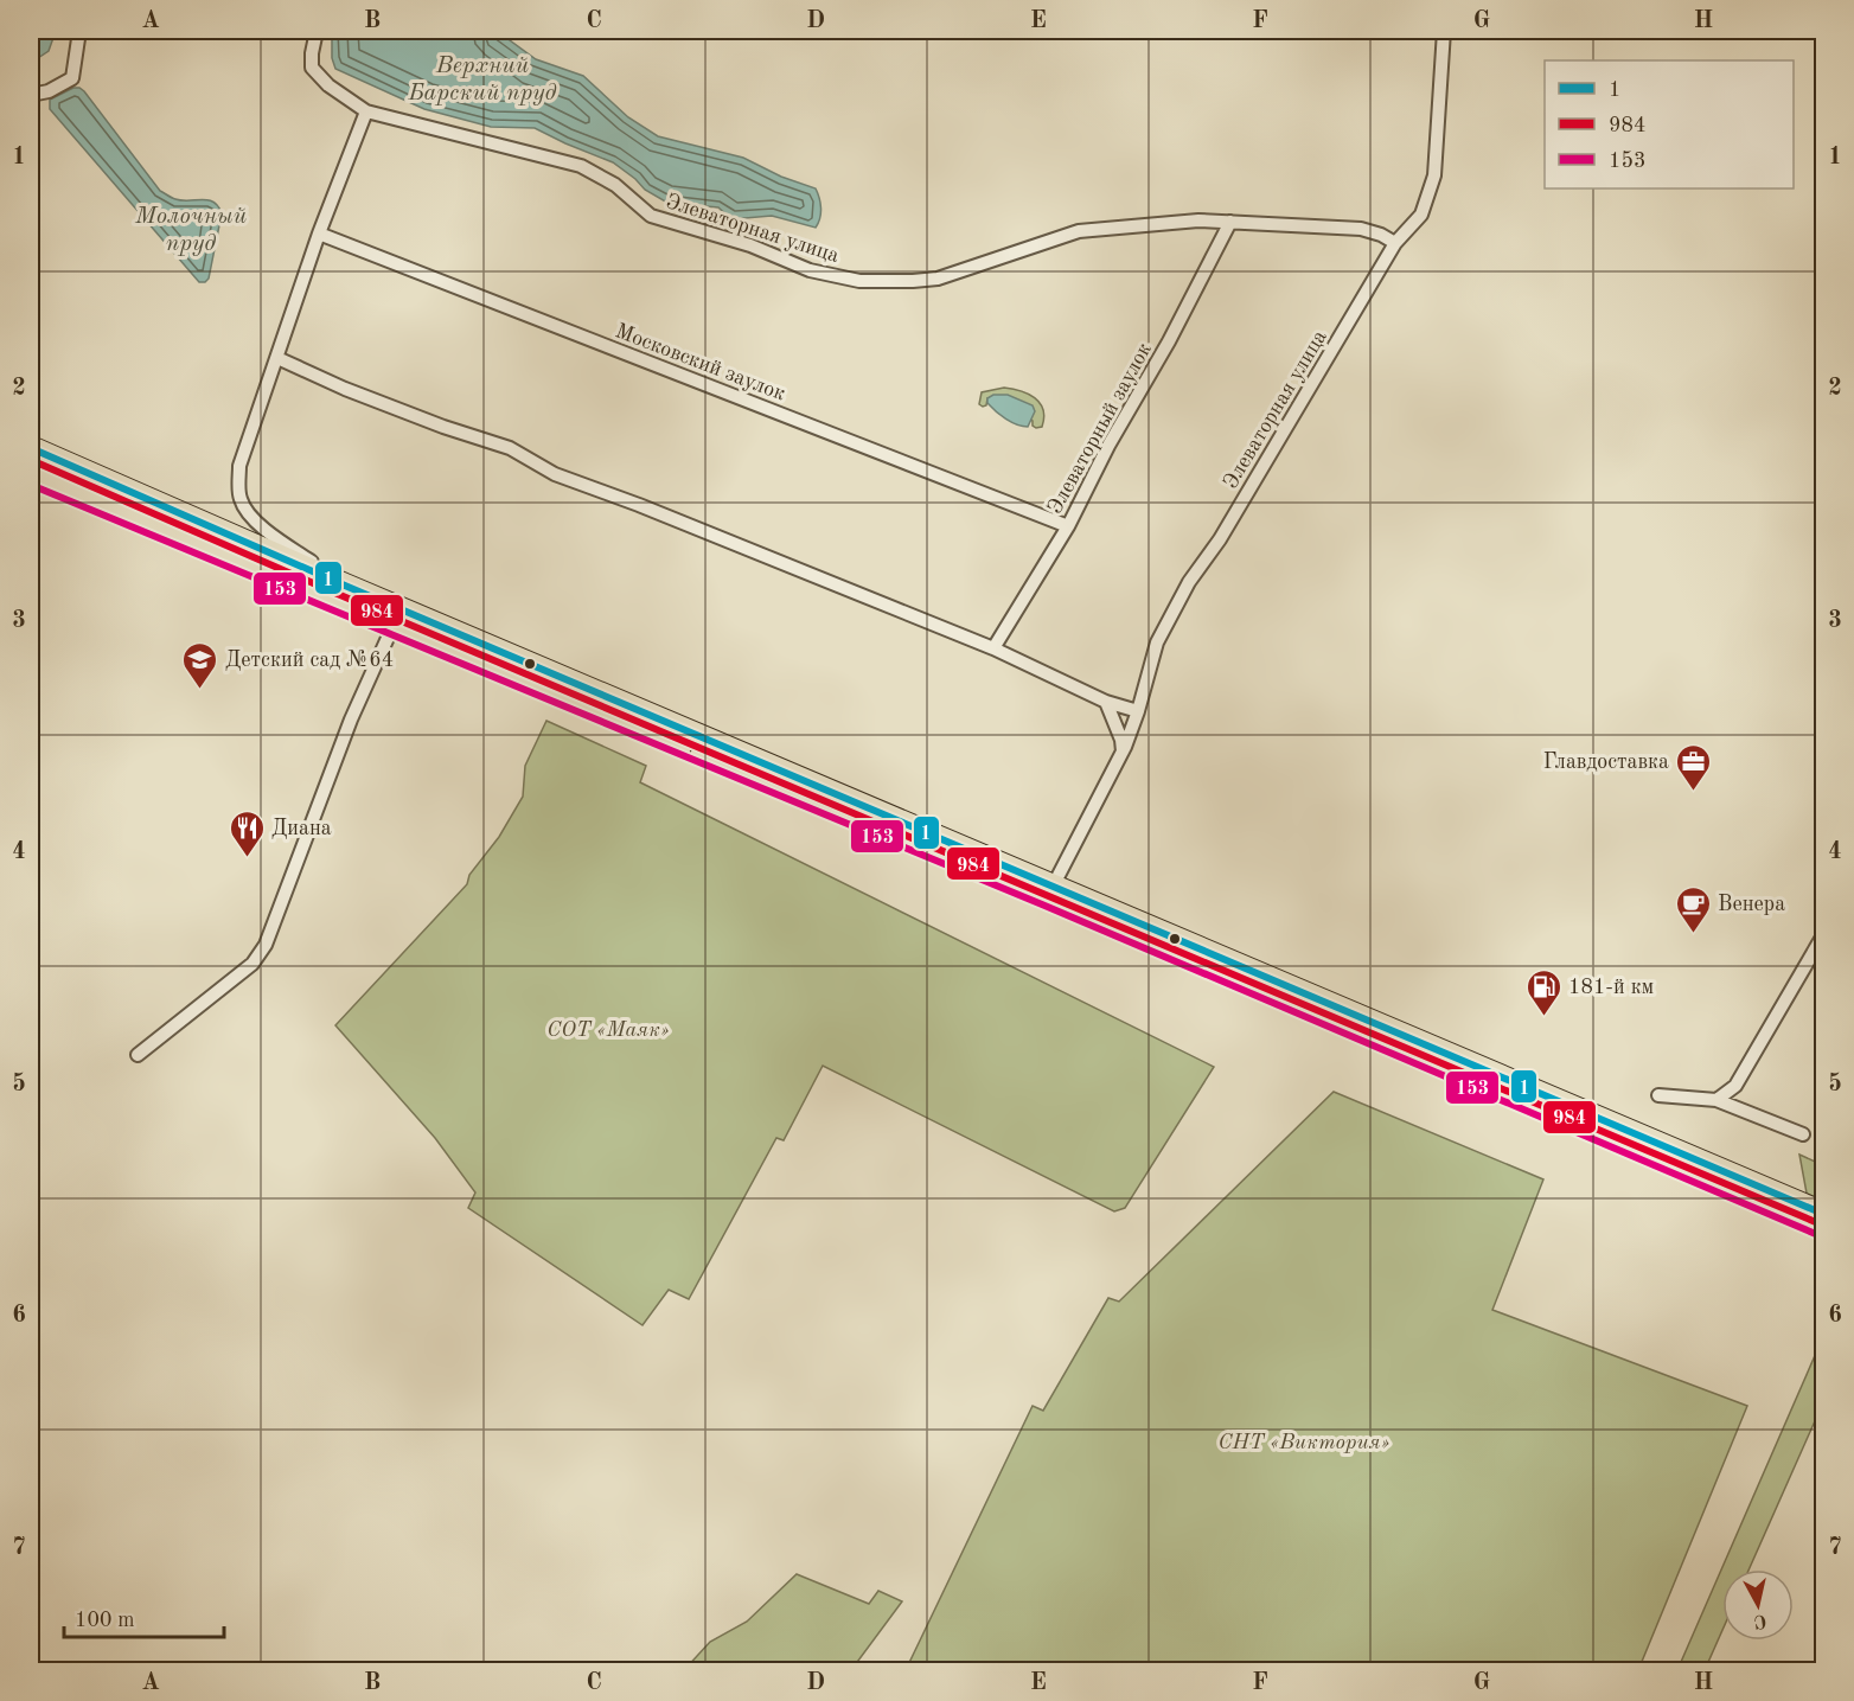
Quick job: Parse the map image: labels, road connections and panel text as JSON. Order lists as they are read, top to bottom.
{
  "streets": {
    "street": ["Элеваторная улица", "Московский заулок", "Элеваторный заулок"]
  },
  "crossings": [
    ["Элеваторная улица", "Элеваторный заулок"],
    ["Московский заулок", "Элеваторный заулок"]
  ],
  "water": ["Верхний Барский пруд", "Молочный пруд"],
  "parks": ["СОТ «Маяк»", "СНТ «Виктория»"],
  "places": {
    "school or university": ["Детский сад №64"],
    "office": ["Главдоставка"],
    "restaurant": ["Диана"],
    "cafe": ["Венера"],
    "fuel station": ["181-й км"]
  },
  "lines": ["transit line 1", "transit line 984", "transit line 153"],
  "legend": ["1", "984", "153"],
  "scale_bar": "100 m",
  "north": "bottom",
  "grid": {
    "columns": [
      "A",
      "B",
      "C",
      "D",
      "E",
      "F",
      "G",
      "H"
    ],
    "rows": [
      "1",
      "2",
      "3",
      "4",
      "5",
      "6",
      "7"
    ]
  }
}
